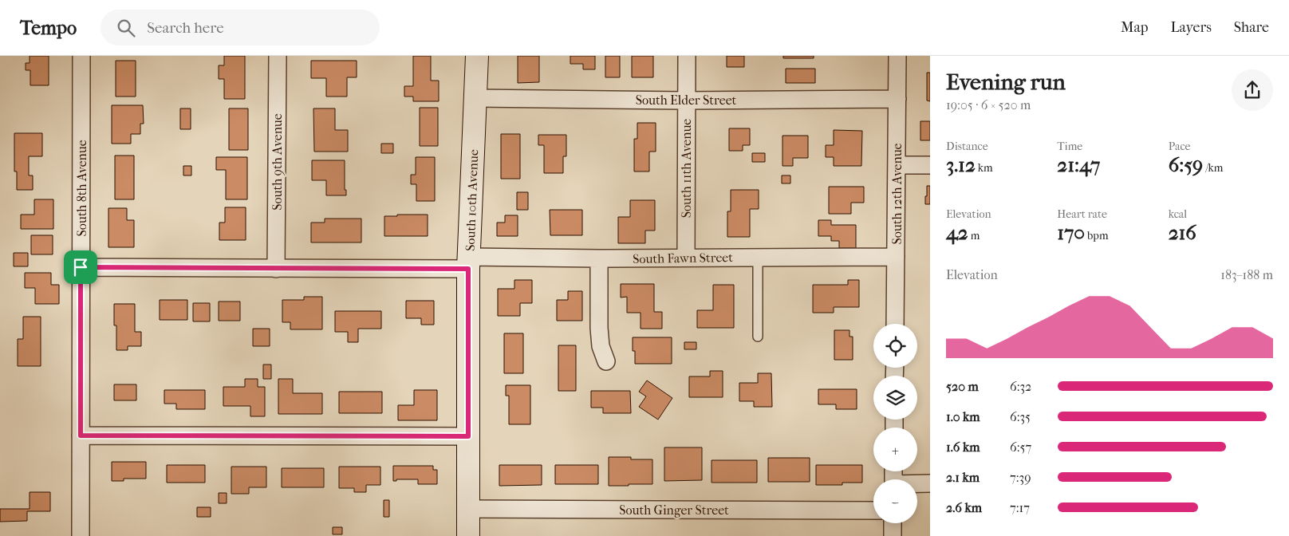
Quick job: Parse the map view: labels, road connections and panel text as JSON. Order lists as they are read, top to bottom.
{
  "streets": {
    "main road": ["South 10th Avenue"],
    "street": [
      "South Elder Street",
      "South 9th Avenue",
      "South 11th Avenue",
      "South 8th Avenue",
      "South 12th Avenue",
      "South Fawn Street",
      "South Ginger Street"
    ]
  },
  "crossings": [
    ["South Elder Street", "South 11th Avenue"],
    ["South Elder Street", "South 12th Avenue"],
    ["South Elder Street", "South 10th Avenue"],
    ["South 9th Avenue", "South Fawn Street"],
    ["South 11th Avenue", "South Fawn Street"],
    ["South 8th Avenue", "South Fawn Street"],
    ["South 12th Avenue", "South Fawn Street"],
    ["South 10th Avenue", "South Fawn Street"],
    ["South 10th Avenue", "South Ginger Street"]
  ],
  "page": {
    "header": "Tempo",
    "search": "Search here",
    "nav": ["Map", "Layers", "Share"],
    "heading": ["Evening run", "19:05 · 6 × 520 m"],
    "stats": [
      ["Distance", "3.12 km"],
      ["Time", "21:47"],
      ["Pace", "6:59 /km"],
      ["Elevation", "42 m"],
      ["Heart rate", "170 bpm"],
      ["kcal", "216"]
    ],
    "chart": ["Elevation", "183–188 m"],
    "map_buttons": ["+", "−"],
    "list": [
      {
        "name": "520 m",
        "note": "6:32"
      },
      {
        "name": "1.0 km",
        "note": "6:35"
      },
      {
        "name": "1.6 km",
        "note": "6:57"
      },
      {
        "name": "2.1 km",
        "note": "7:39"
      },
      {
        "name": "2.6 km",
        "note": "7:17"
      }
    ]
  }
}
